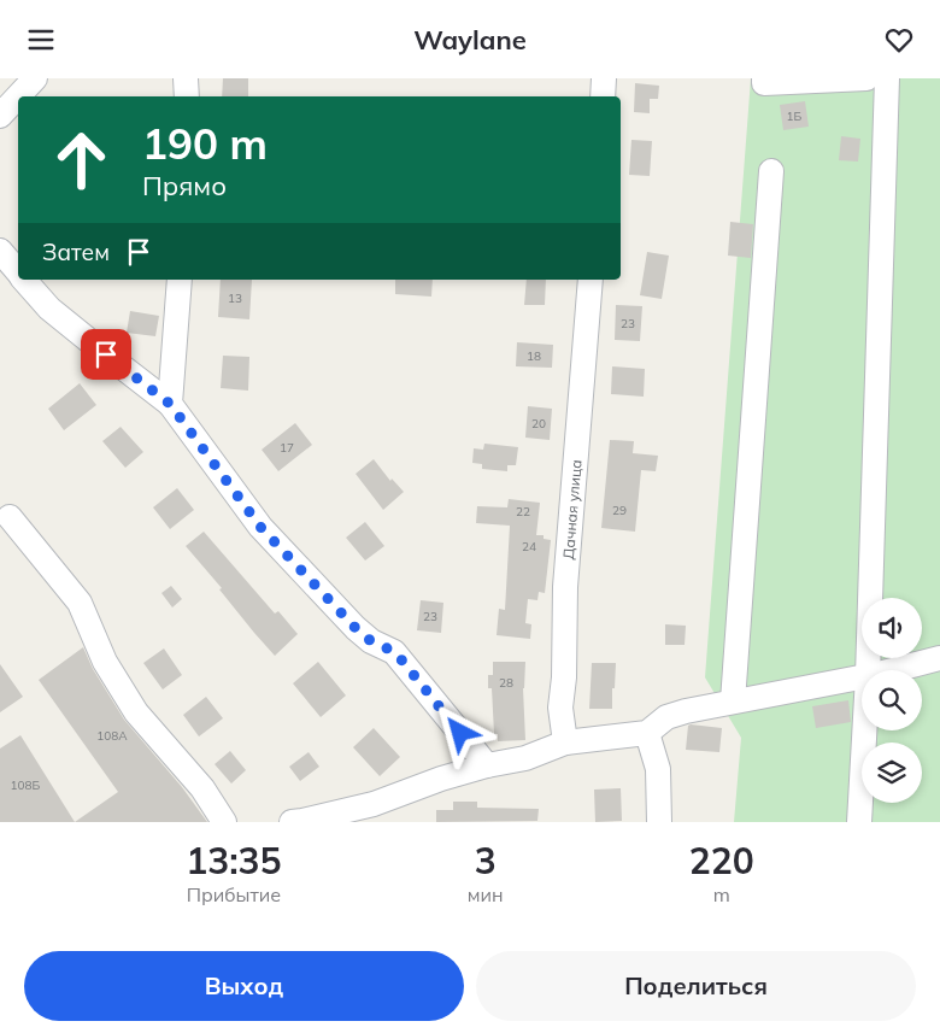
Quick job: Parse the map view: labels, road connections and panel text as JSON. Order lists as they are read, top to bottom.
{
  "streets": {
    "street": ["Дачная улица"]
  },
  "house_numbers": [
    "1Б",
    "13",
    "23",
    "18",
    "20",
    "17",
    "29",
    "22",
    "24",
    "23",
    "28",
    "108А",
    "108Б"
  ],
  "page": {
    "header": "Waylane",
    "turn": ["190 m", "Прямо"],
    "then": "Затем",
    "eta": [
      "13:35",
      "Прибытие",
      "3",
      "мин",
      "220",
      "m"
    ],
    "buttons": ["Выход", "Поделиться"]
  }
}
